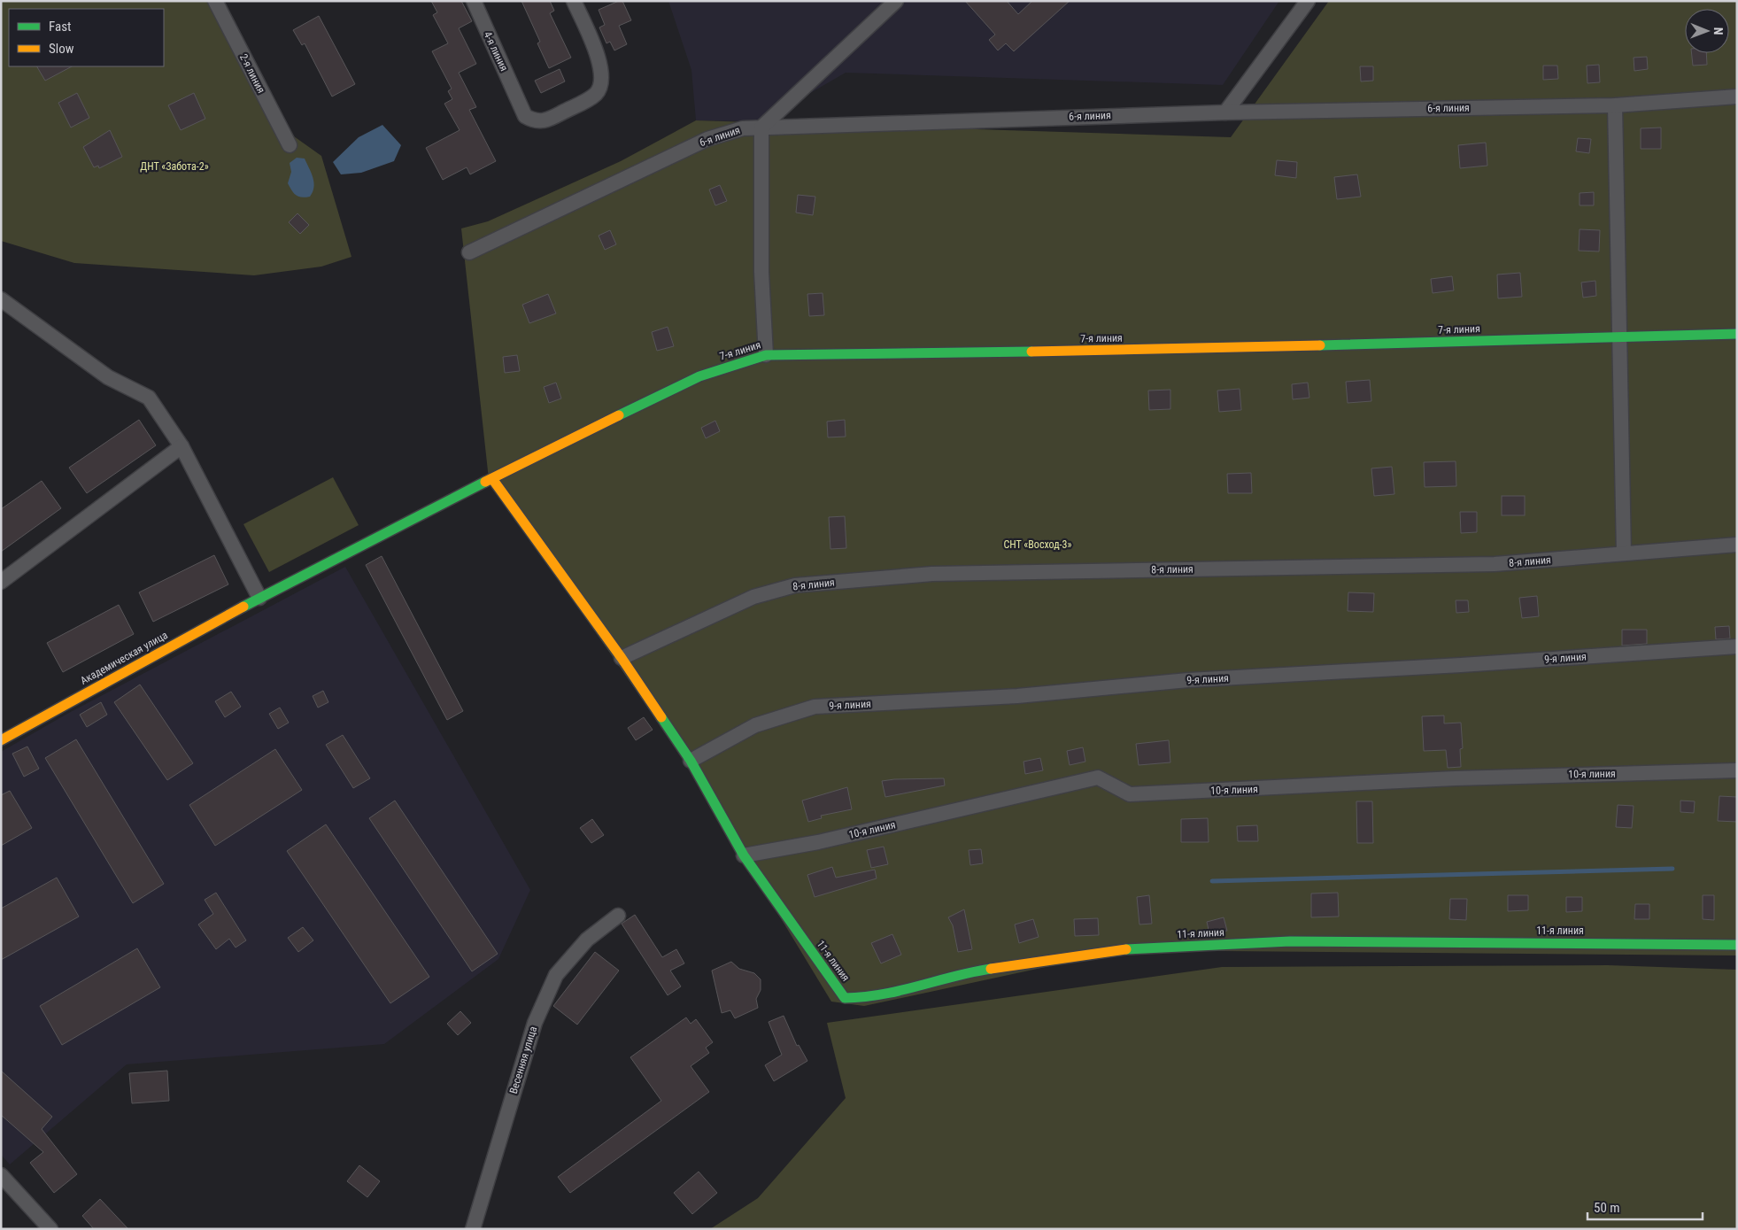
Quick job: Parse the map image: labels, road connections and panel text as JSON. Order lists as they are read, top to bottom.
{
  "streets": {
    "street": [
      "4-я линия",
      "2-я линия",
      "6-я линия",
      "7-я линия",
      "8-я линия",
      "Академическая улица",
      "9-я линия",
      "10-я линия",
      "11-я линия",
      "Весенняя улица"
    ]
  },
  "crossings": [
    ["7-я линия", "Академическая улица"],
    ["10-я линия", "11-я линия"]
  ],
  "parks": ["ДНТ «Забота-2»", "СНТ «Восход-3»"],
  "legend": ["Fast", "Slow"],
  "scale_bar": "50 m",
  "north": "right"
}
